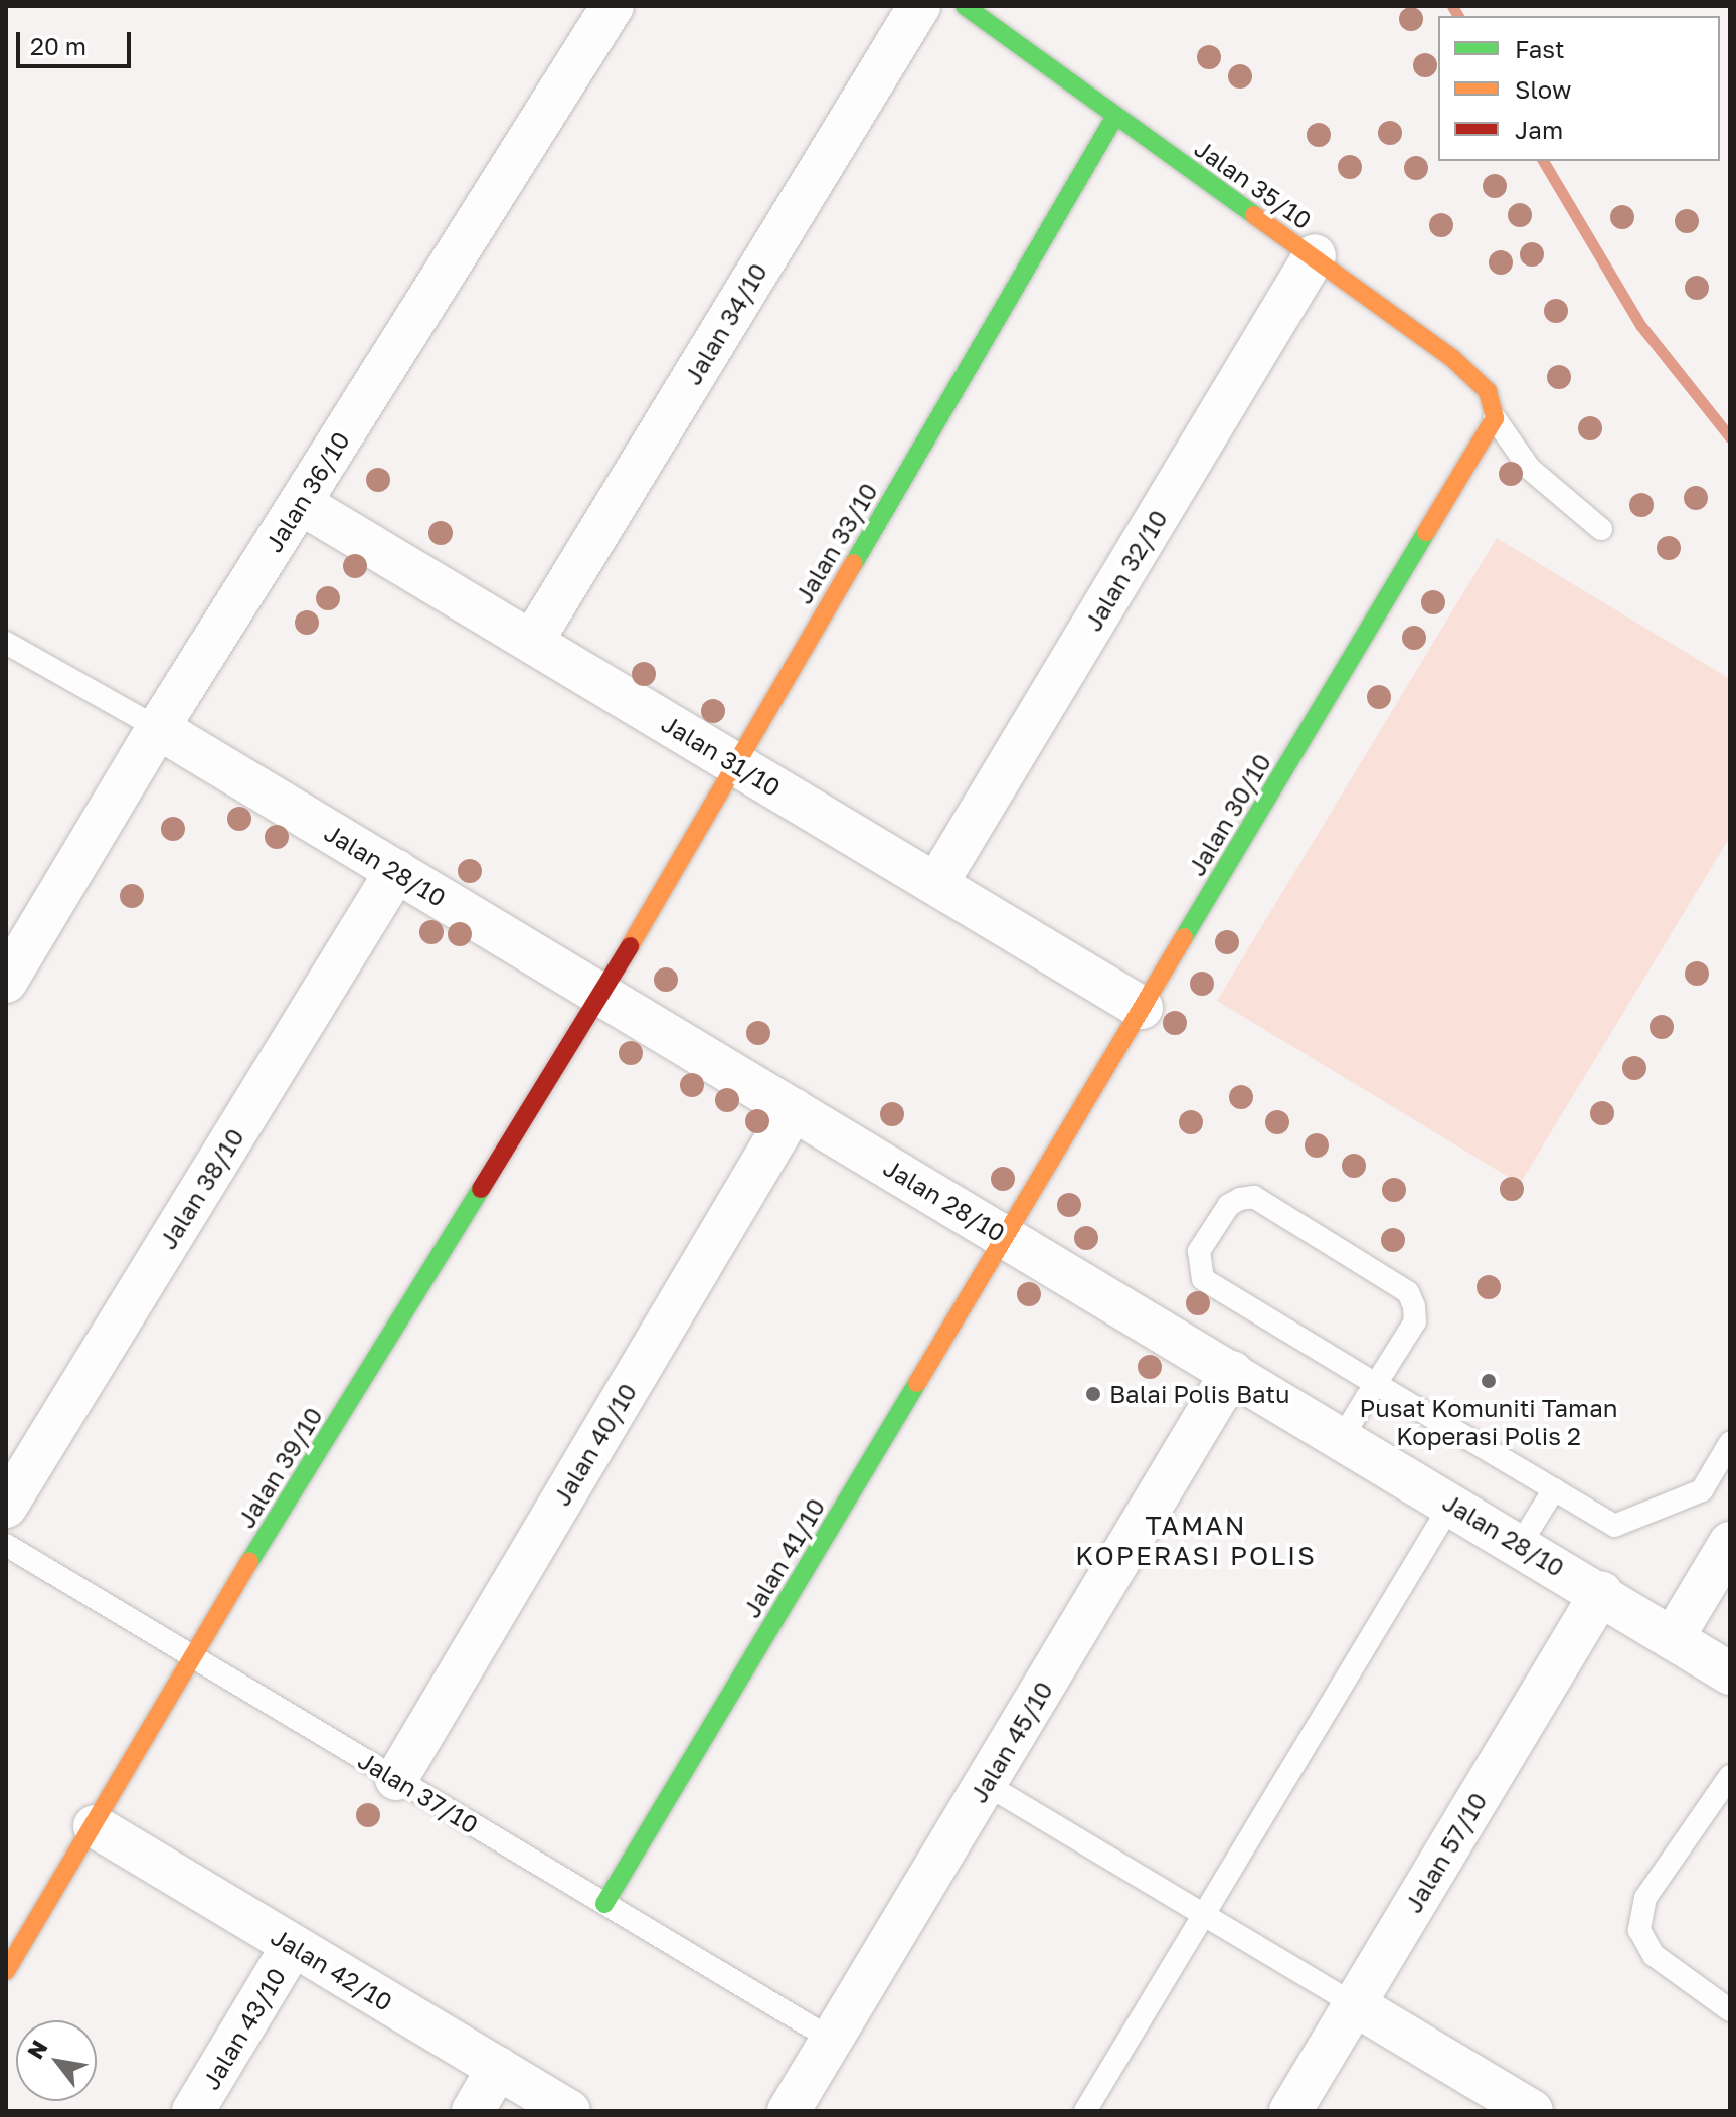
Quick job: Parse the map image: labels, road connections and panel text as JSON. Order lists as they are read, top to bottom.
{
  "streets": {
    "street": [
      "Jalan 35/10",
      "Jalan 34/10",
      "Jalan 36/10",
      "Jalan 33/10",
      "Jalan 32/10",
      "Jalan 31/10",
      "Jalan 30/10",
      "Jalan 28/10",
      "Jalan 38/10",
      "Jalan 40/10",
      "Jalan 39/10",
      "Jalan 41/10",
      "Jalan 45/10",
      "Jalan 57/10",
      "Jalan 42/10",
      "Jalan 43/10"
    ],
    "lane": ["Jalan 37/10"]
  },
  "crossings": [
    ["Jalan 35/10", "Jalan 33/10"],
    ["Jalan 35/10", "Jalan 32/10"],
    ["Jalan 35/10", "Jalan 30/10"],
    ["Jalan 34/10", "Jalan 31/10"],
    ["Jalan 36/10", "Jalan 31/10"],
    ["Jalan 36/10", "Jalan 28/10"],
    ["Jalan 33/10", "Jalan 31/10"],
    ["Jalan 33/10", "Jalan 28/10"],
    ["Jalan 33/10", "Jalan 39/10"],
    ["Jalan 32/10", "Jalan 31/10"],
    ["Jalan 31/10", "Jalan 30/10"],
    ["Jalan 30/10", "Jalan 28/10"],
    ["Jalan 30/10", "Jalan 41/10"],
    ["Jalan 28/10", "Jalan 38/10"],
    ["Jalan 28/10", "Jalan 40/10"],
    ["Jalan 28/10", "Jalan 39/10"],
    ["Jalan 28/10", "Jalan 41/10"],
    ["Jalan 28/10", "Jalan 45/10"],
    ["Jalan 28/10", "Jalan 57/10"],
    ["Jalan 40/10", "Jalan 37/10"],
    ["Jalan 39/10", "Jalan 37/10"],
    ["Jalan 39/10", "Jalan 42/10"],
    ["Jalan 41/10", "Jalan 37/10"],
    ["Jalan 45/10", "Jalan 37/10"],
    ["Jalan 42/10", "Jalan 43/10"]
  ],
  "districts": ["TAMAN KOPERASI POLIS"],
  "places": ["Pusat Komuniti Taman Koperasi Polis 2", "Balai Polis Batu"],
  "legend": ["Fast", "Slow", "Jam"],
  "scale_bar": "20 m",
  "north": "top left"
}
